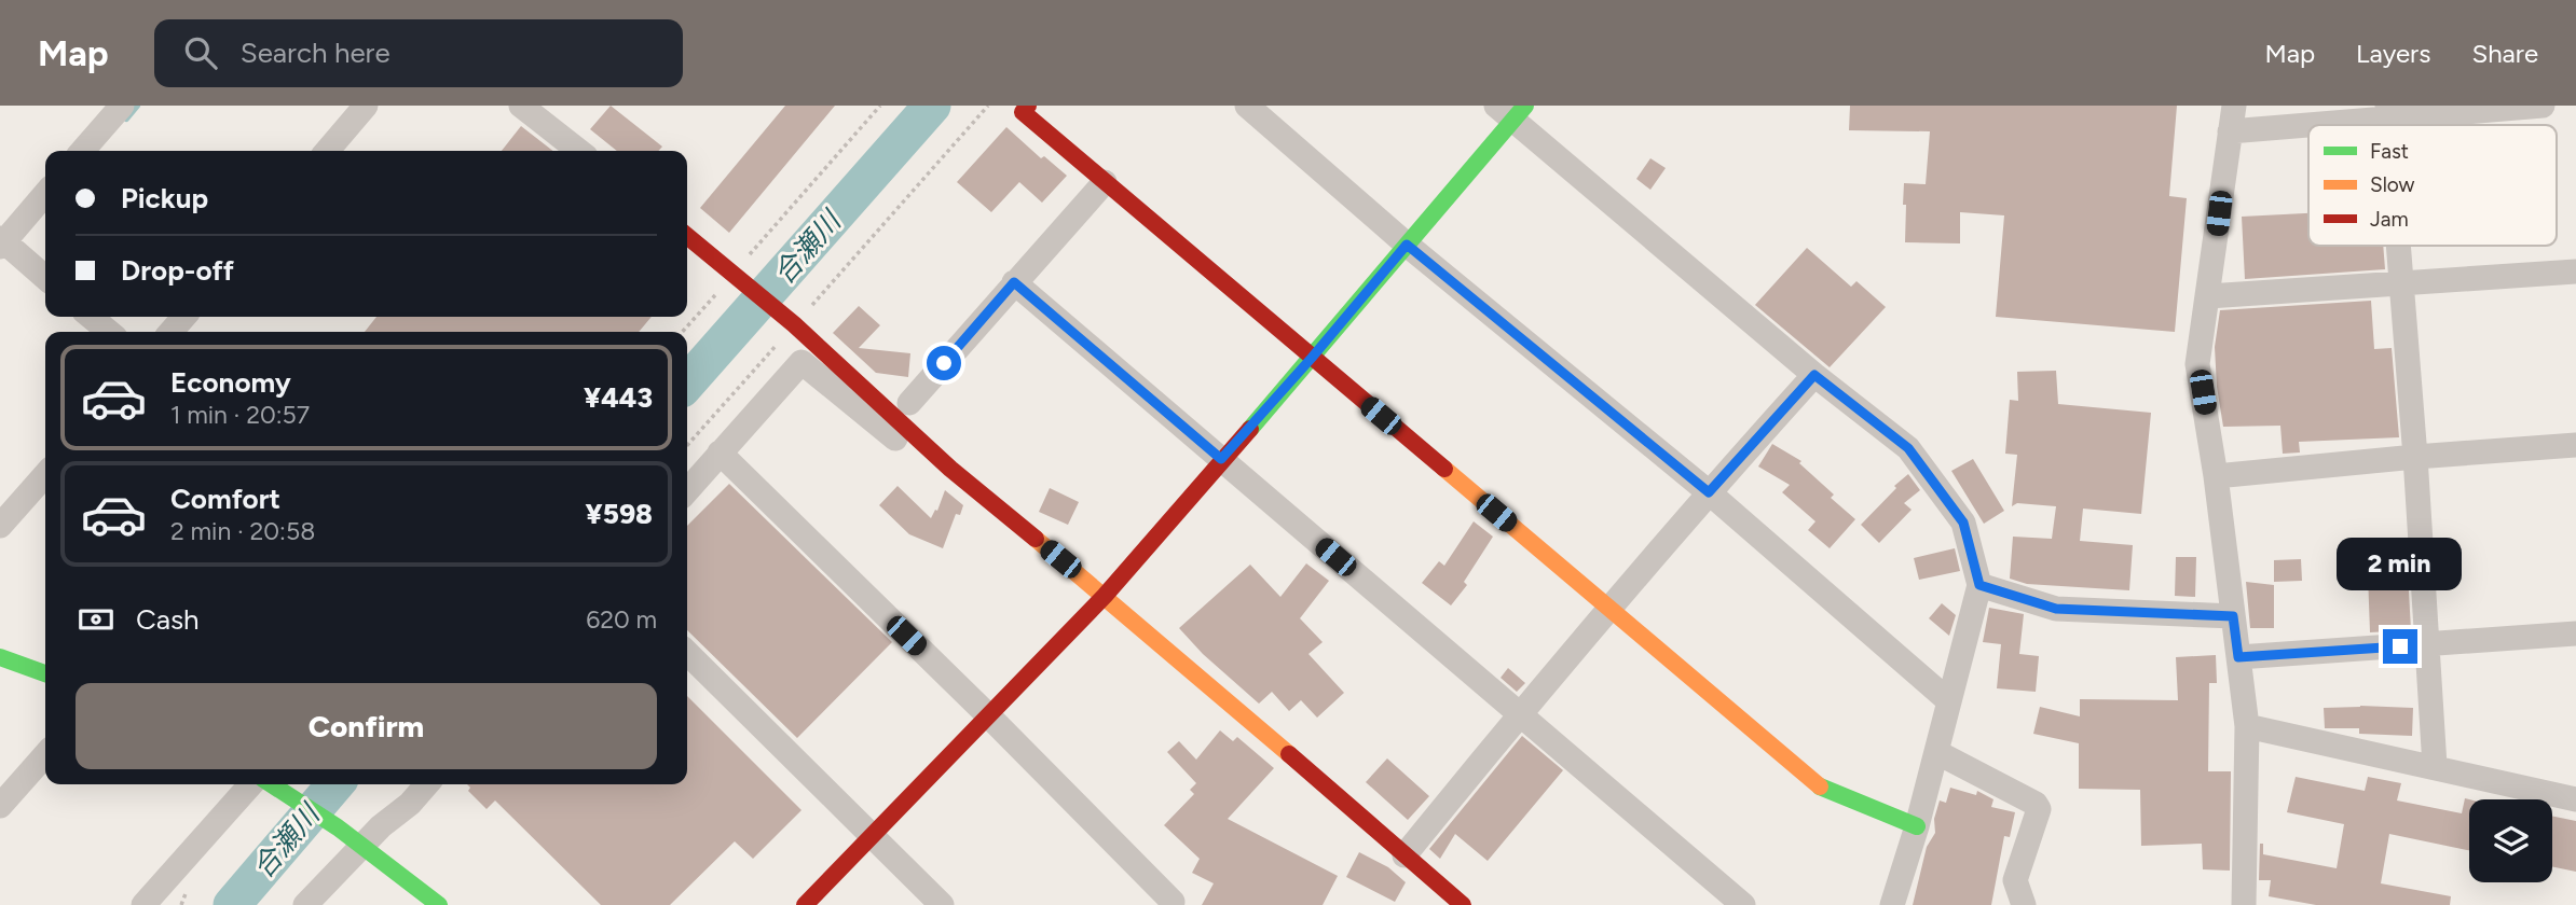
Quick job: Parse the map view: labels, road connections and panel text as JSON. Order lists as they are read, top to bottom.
{
  "water": ["合瀬川"],
  "legend": ["Fast", "Slow", "Jam"],
  "page": {
    "header": "Map",
    "search": "Search here",
    "nav": ["Map", "Layers", "Share"],
    "banner": ["Pickup", "Drop-off"],
    "list": [
      {
        "name": "Economy",
        "note": "1 min · 20:57",
        "value": "¥443"
      },
      {
        "name": "Comfort",
        "note": "2 min · 20:58",
        "value": "¥598"
      }
    ],
    "bubble": "2 min",
    "pay": ["Cash", "620 m"],
    "buttons": "Confirm"
  }
}
